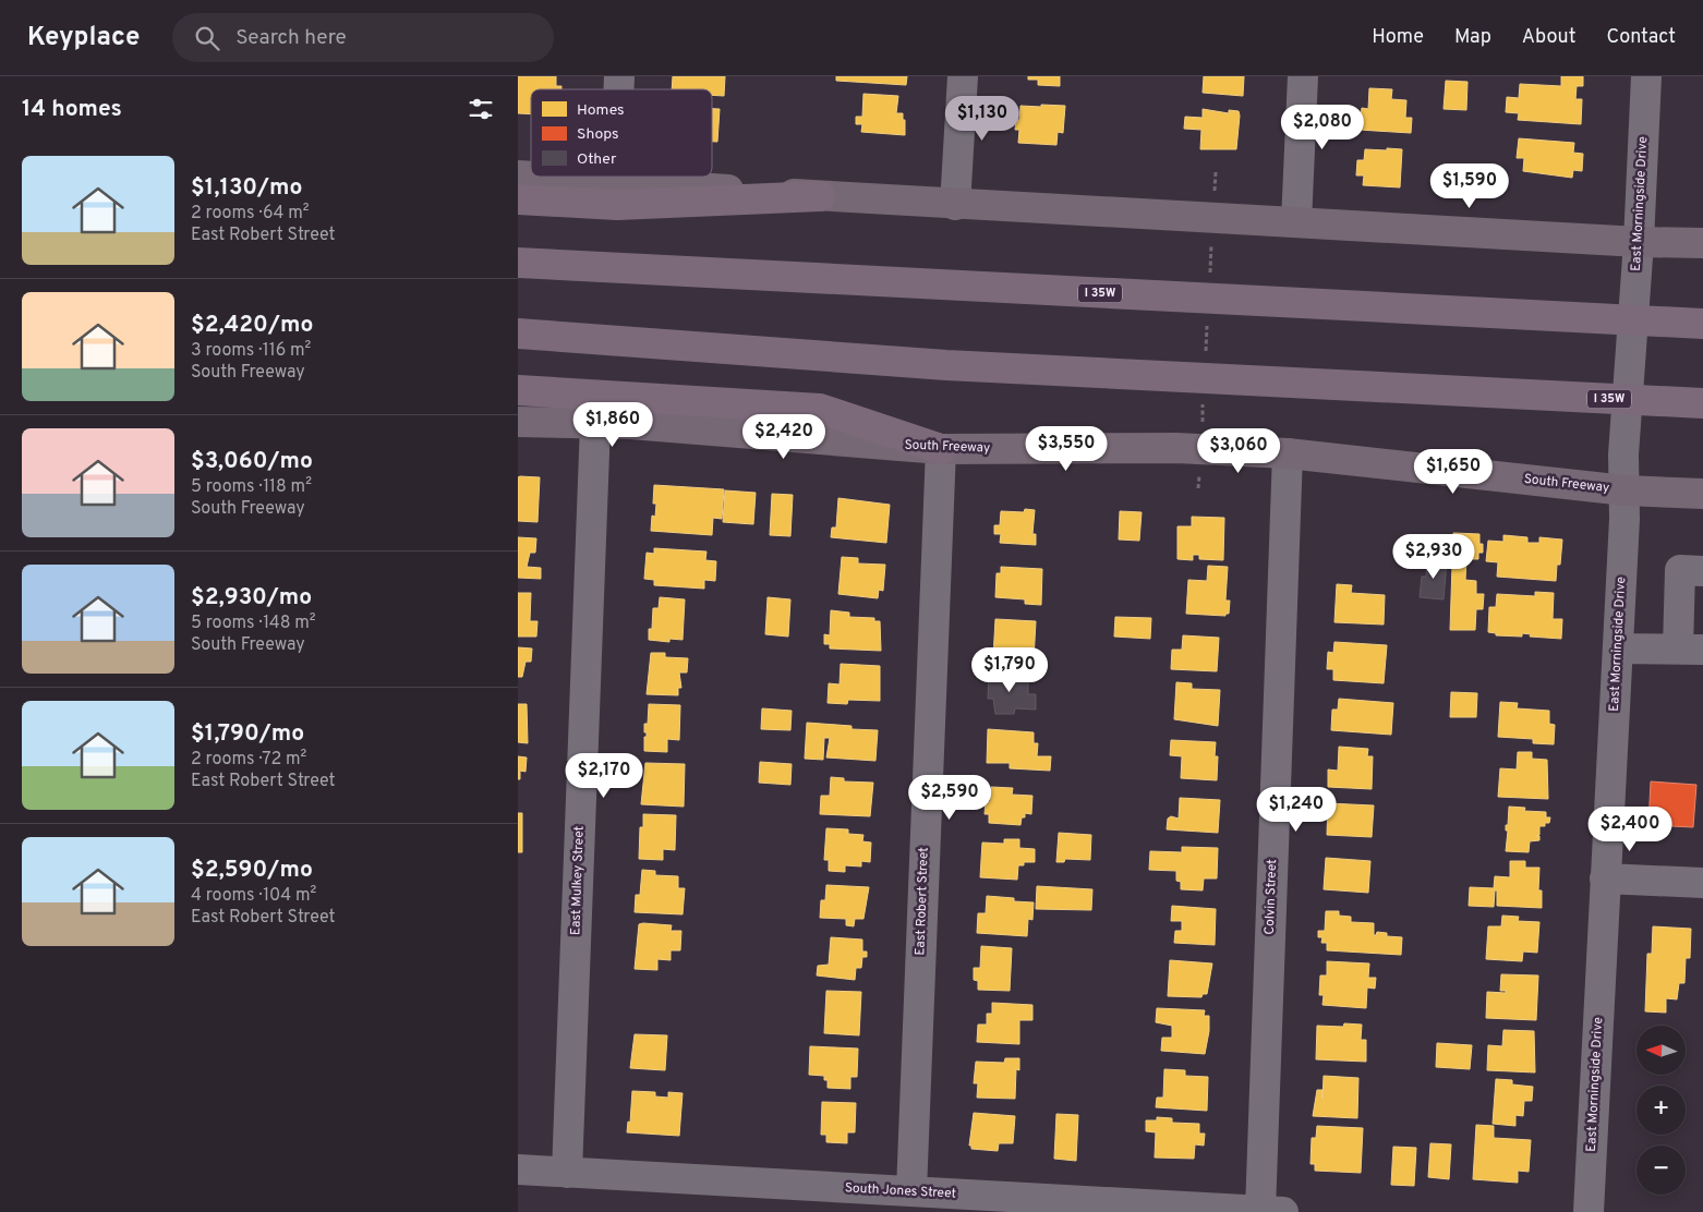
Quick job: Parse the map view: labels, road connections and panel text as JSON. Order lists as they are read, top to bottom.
{
  "streets": {
    "highway": ["I 35W"],
    "main road": ["South Freeway"],
    "street": [
      "East Morningside Drive",
      "East Mulkey Street",
      "Colvin Street",
      "East Robert Street",
      "South Jones Street"
    ]
  },
  "crossings": [
    ["East Morningside Drive", "South Freeway"],
    ["South Freeway", "East Mulkey Street"],
    ["South Freeway", "Colvin Street"],
    ["South Freeway", "East Robert Street"],
    ["East Mulkey Street", "South Jones Street"],
    ["Colvin Street", "South Jones Street"],
    ["East Robert Street", "South Jones Street"]
  ],
  "legend": ["Homes", "Shops", "Other"],
  "north": "left",
  "page": {
    "header": "Keyplace",
    "search": "Search here",
    "nav": [
      "Home",
      "Map",
      "About",
      "Contact"
    ],
    "heading": "14 homes",
    "price": [
      "$1,130",
      "$2,080",
      "$1,590",
      "$1,860",
      "$2,420",
      "$3,550",
      "$3,060",
      "$1,650",
      "$2,930",
      "$1,790",
      "$2,170",
      "$2,590",
      "$1,240",
      "$2,400"
    ],
    "list": [
      {
        "name": "$1,130/mo",
        "note": "2 rooms · 64 m² · East Robert Street"
      },
      {
        "name": "$2,420/mo",
        "note": "3 rooms · 116 m² · South Freeway"
      },
      {
        "name": "$3,060/mo",
        "note": "5 rooms · 118 m² · South Freeway"
      },
      {
        "name": "$2,930/mo",
        "note": "5 rooms · 148 m² · South Freeway"
      },
      {
        "name": "$1,790/mo",
        "note": "2 rooms · 72 m² · East Robert Street"
      },
      {
        "name": "$2,590/mo",
        "note": "4 rooms · 104 m² · East Robert Street"
      }
    ],
    "map_buttons": ["+", "−"]
  }
}
